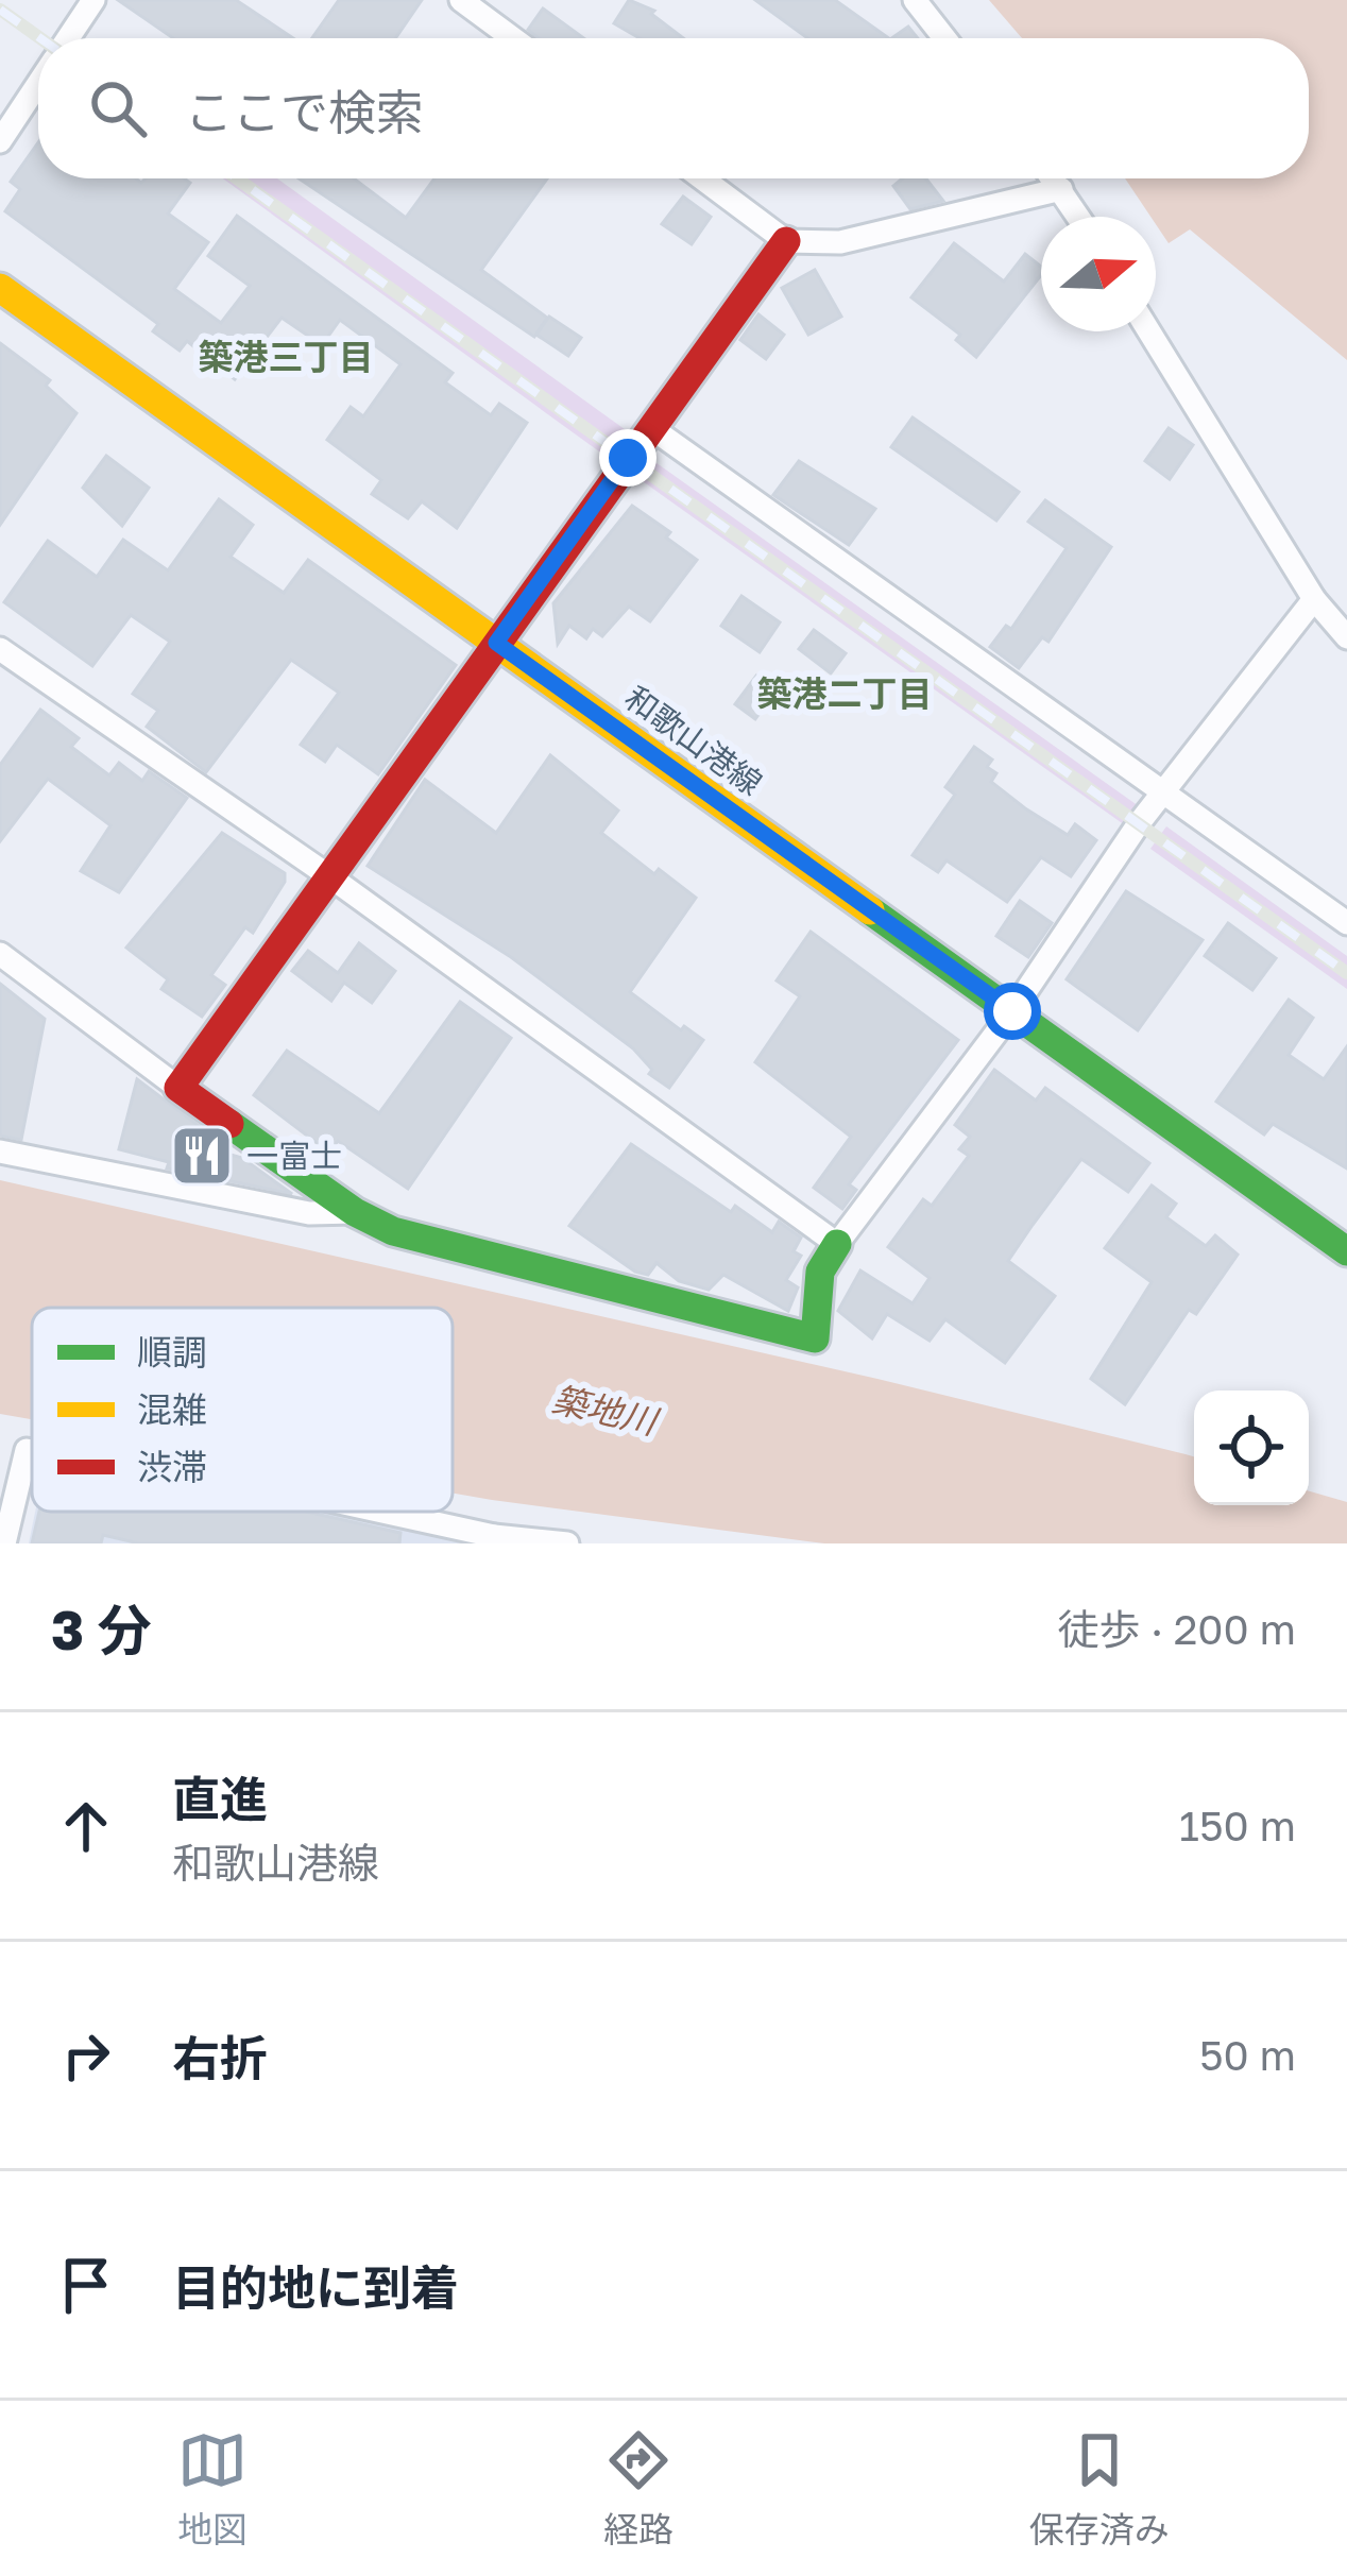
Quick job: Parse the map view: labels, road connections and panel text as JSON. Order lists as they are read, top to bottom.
{
  "streets": {
    "street": ["和歌山港線"]
  },
  "districts": ["築港三丁目", "築港二丁目"],
  "water": ["築地川"],
  "places": {
    "restaurant": ["一富士"]
  },
  "legend": ["順調", "混雑", "渋滞"],
  "north": "right",
  "page": {
    "search": "ここで検索",
    "heading": ["3 分", "徒歩 · 200 m"],
    "list": [
      ["直進", "和歌山港線", "150 m"],
      ["右折", "50 m"],
      "目的地に到着"
    ],
    "nav": ["地図", "経路", "保存済み"]
  }
}
